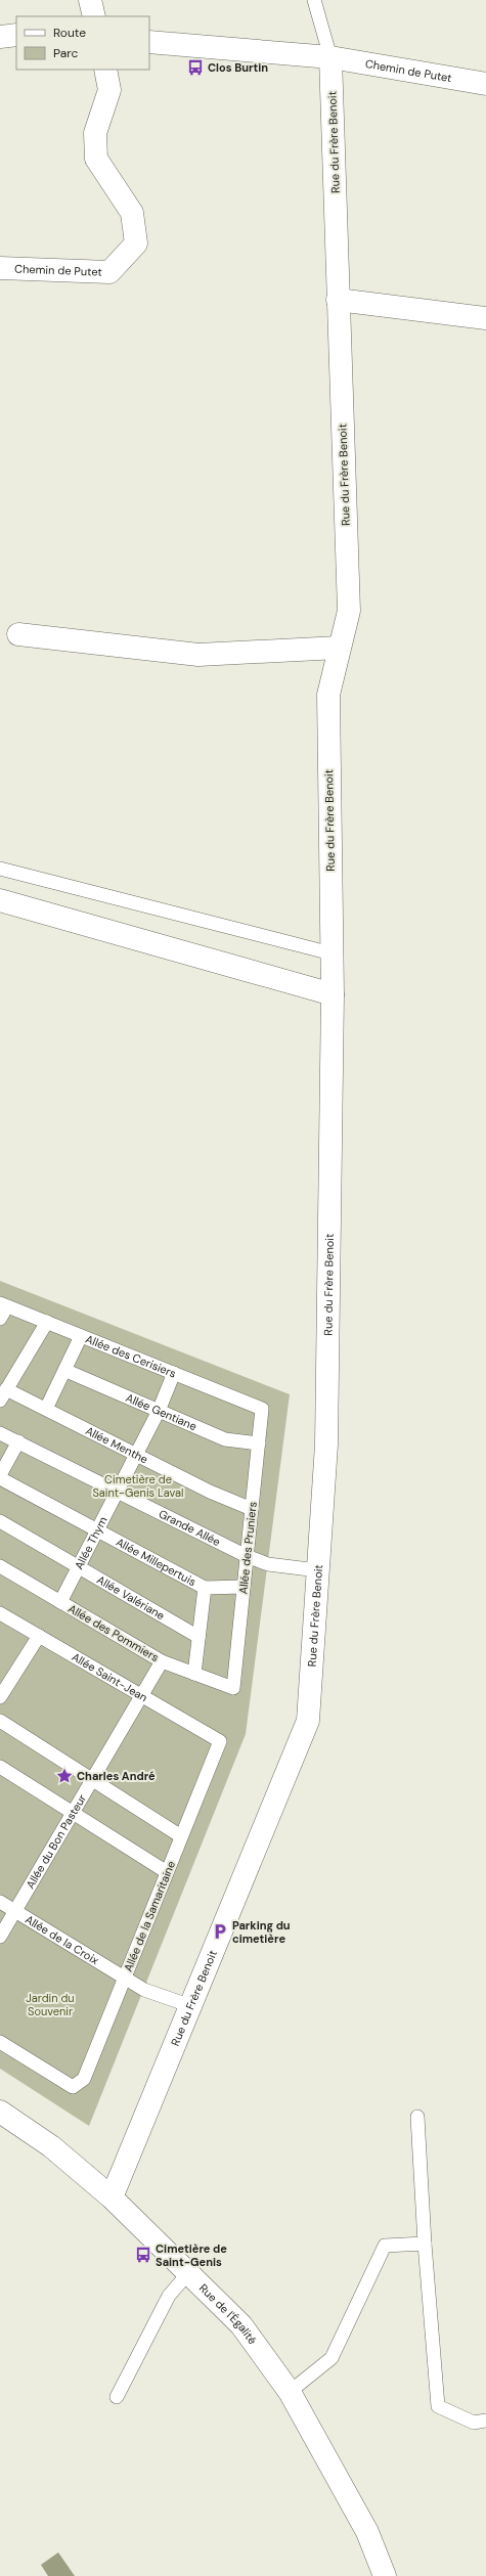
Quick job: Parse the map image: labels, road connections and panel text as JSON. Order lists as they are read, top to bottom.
{
  "streets": {
    "street": ["Chemin de Putet", "Rue du Frère Benoit", "Rue de l'Égalité"],
    "lane": [
      "Allée des Cerisiers",
      "Allée Gentiane",
      "Allée Menthe",
      "Grande Allée",
      "Allée Thym",
      "Allée des Pruniers",
      "Allée Millepertuis",
      "Allée Valériane",
      "Allée des Pommiers",
      "Allée Saint-Jean",
      "Allée du Bon Pasteur",
      "Allée de la Samaritaine",
      "Allée de la Croix"
    ]
  },
  "crossings": [
    ["Chemin de Putet", "Rue du Frère Benoit"],
    ["Rue du Frère Benoit", "Grande Allée"],
    ["Rue du Frère Benoit", "Allée de la Croix"],
    ["Rue du Frère Benoit", "Rue de l'Égalité"],
    ["Allée des Cerisiers", "Allée Thym"],
    ["Allée des Cerisiers", "Allée des Pruniers"],
    ["Allée Gentiane", "Allée Thym"],
    ["Allée Gentiane", "Allée des Pruniers"],
    ["Allée Menthe", "Allée Thym"],
    ["Allée Menthe", "Allée des Pruniers"],
    ["Grande Allée", "Allée Thym"],
    ["Grande Allée", "Allée des Pruniers"],
    ["Allée Thym", "Allée Millepertuis"],
    ["Allée Thym", "Allée Valériane"],
    ["Allée Thym", "Allée des Pommiers"],
    ["Allée des Pruniers", "Allée des Pommiers"],
    ["Allée des Pommiers", "Allée du Bon Pasteur"],
    ["Allée Saint-Jean", "Allée du Bon Pasteur"],
    ["Allée Saint-Jean", "Allée de la Samaritaine"],
    ["Allée du Bon Pasteur", "Allée de la Croix"],
    ["Allée de la Samaritaine", "Allée de la Croix"]
  ],
  "parks": ["Cimetière de Saint-Genis Laval", "Jardin du Souvenir"],
  "places": {
    "bus stop": ["Clos Burtin", "Cimetière de Saint-Genis"],
    "place": ["Charles André"],
    "parking": ["Parking du cimetière"]
  },
  "legend": ["Route", "Parc"]
}
